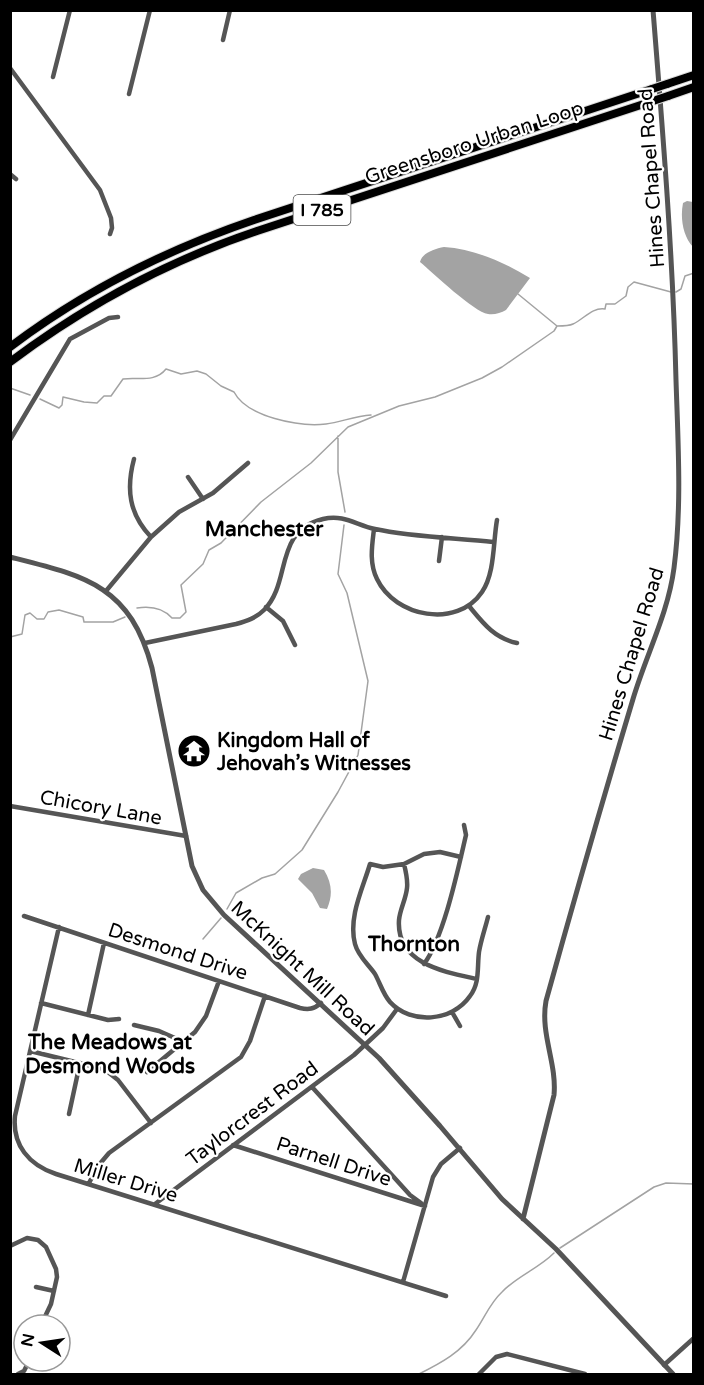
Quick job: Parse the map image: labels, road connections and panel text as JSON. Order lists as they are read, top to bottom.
{
  "streets": {
    "highway": ["Greensboro Urban Loop", "I 785"],
    "street": [
      "Hines Chapel Road",
      "Chicory Lane",
      "Desmond Drive",
      "McKnight Mill Road",
      "Taylorcrest Road",
      "Parnell Drive",
      "Miller Drive"
    ]
  },
  "crossings": [
    ["Hines Chapel Road", "McKnight Mill Road"],
    ["Chicory Lane", "McKnight Mill Road"],
    ["Desmond Drive", "McKnight Mill Road"],
    ["Desmond Drive", "Miller Drive"],
    ["McKnight Mill Road", "Taylorcrest Road"],
    ["Taylorcrest Road", "Parnell Drive"],
    ["Taylorcrest Road", "Miller Drive"]
  ],
  "districts": ["Manchester", "Thornton", "The Meadows at Desmond Woods"],
  "places": {
    "temple": ["Kingdom Hall of Jehovah’s Witnesses"]
  },
  "north": "left"
}
